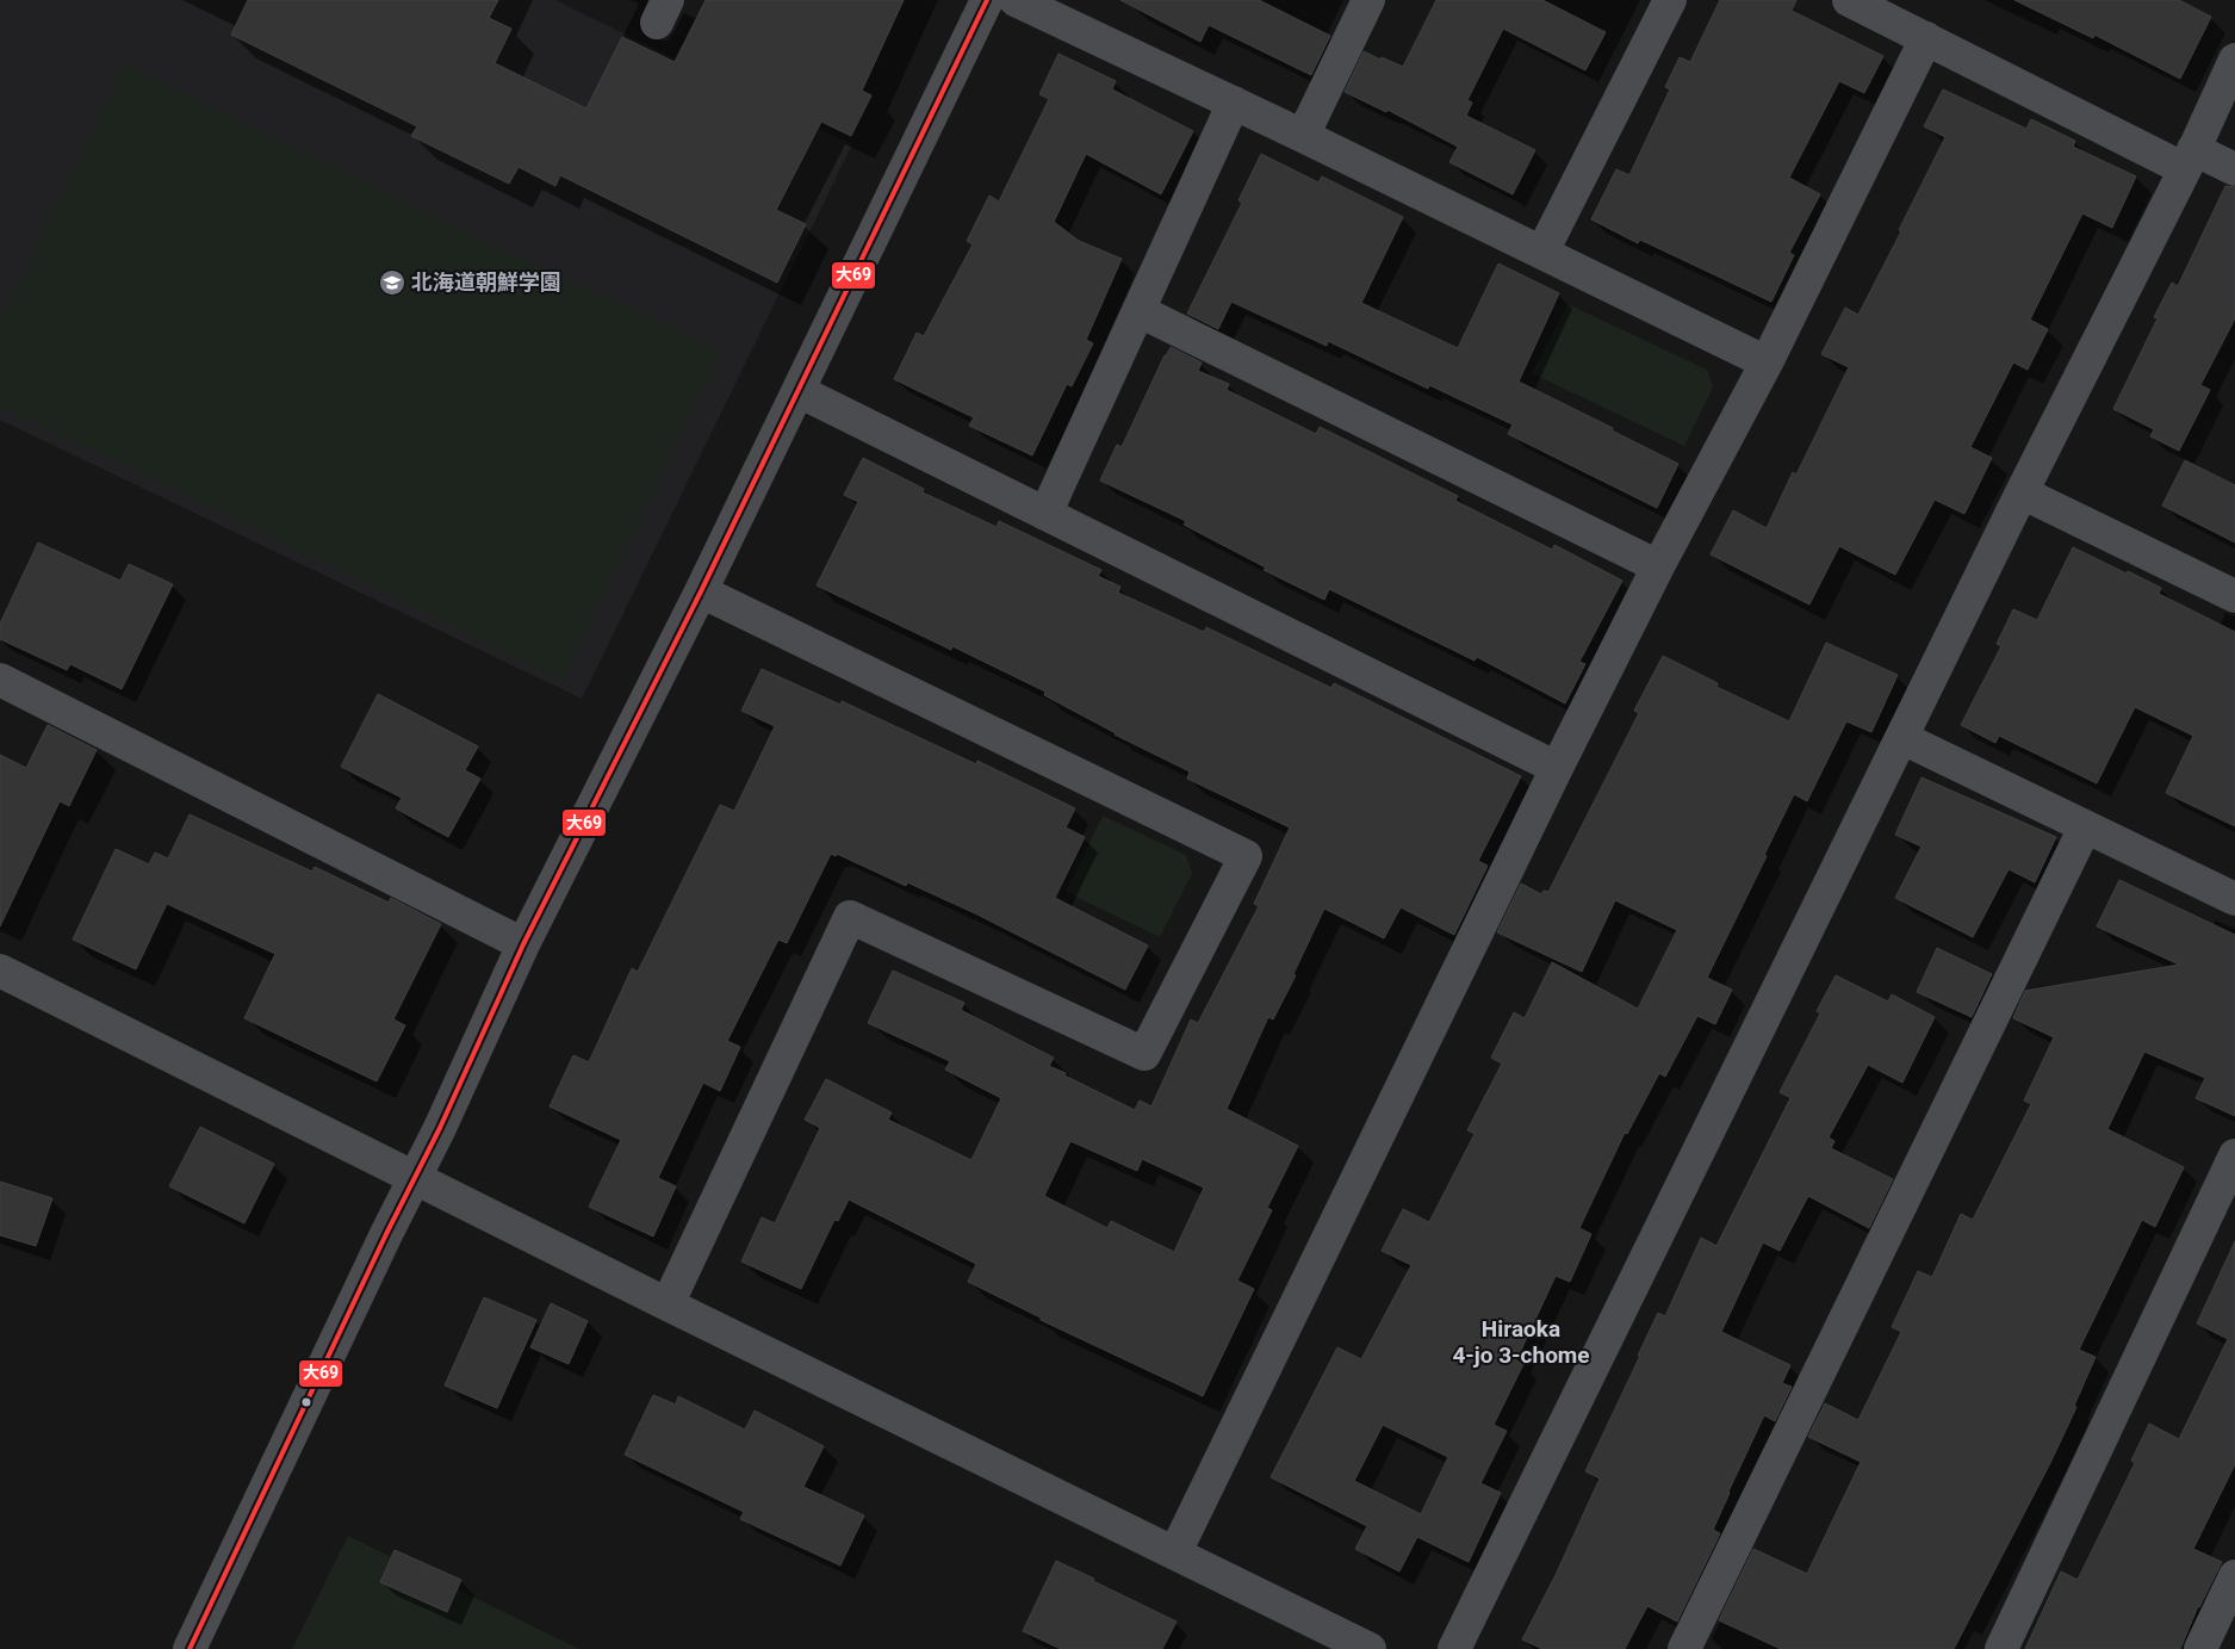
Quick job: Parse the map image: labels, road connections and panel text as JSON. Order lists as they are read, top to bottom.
{
  "districts": ["Hiraoka 4-jo 3-chome"],
  "places": {
    "school or university": ["北海道朝鮮学園"]
  },
  "lines": ["transit line 大69"]
}
